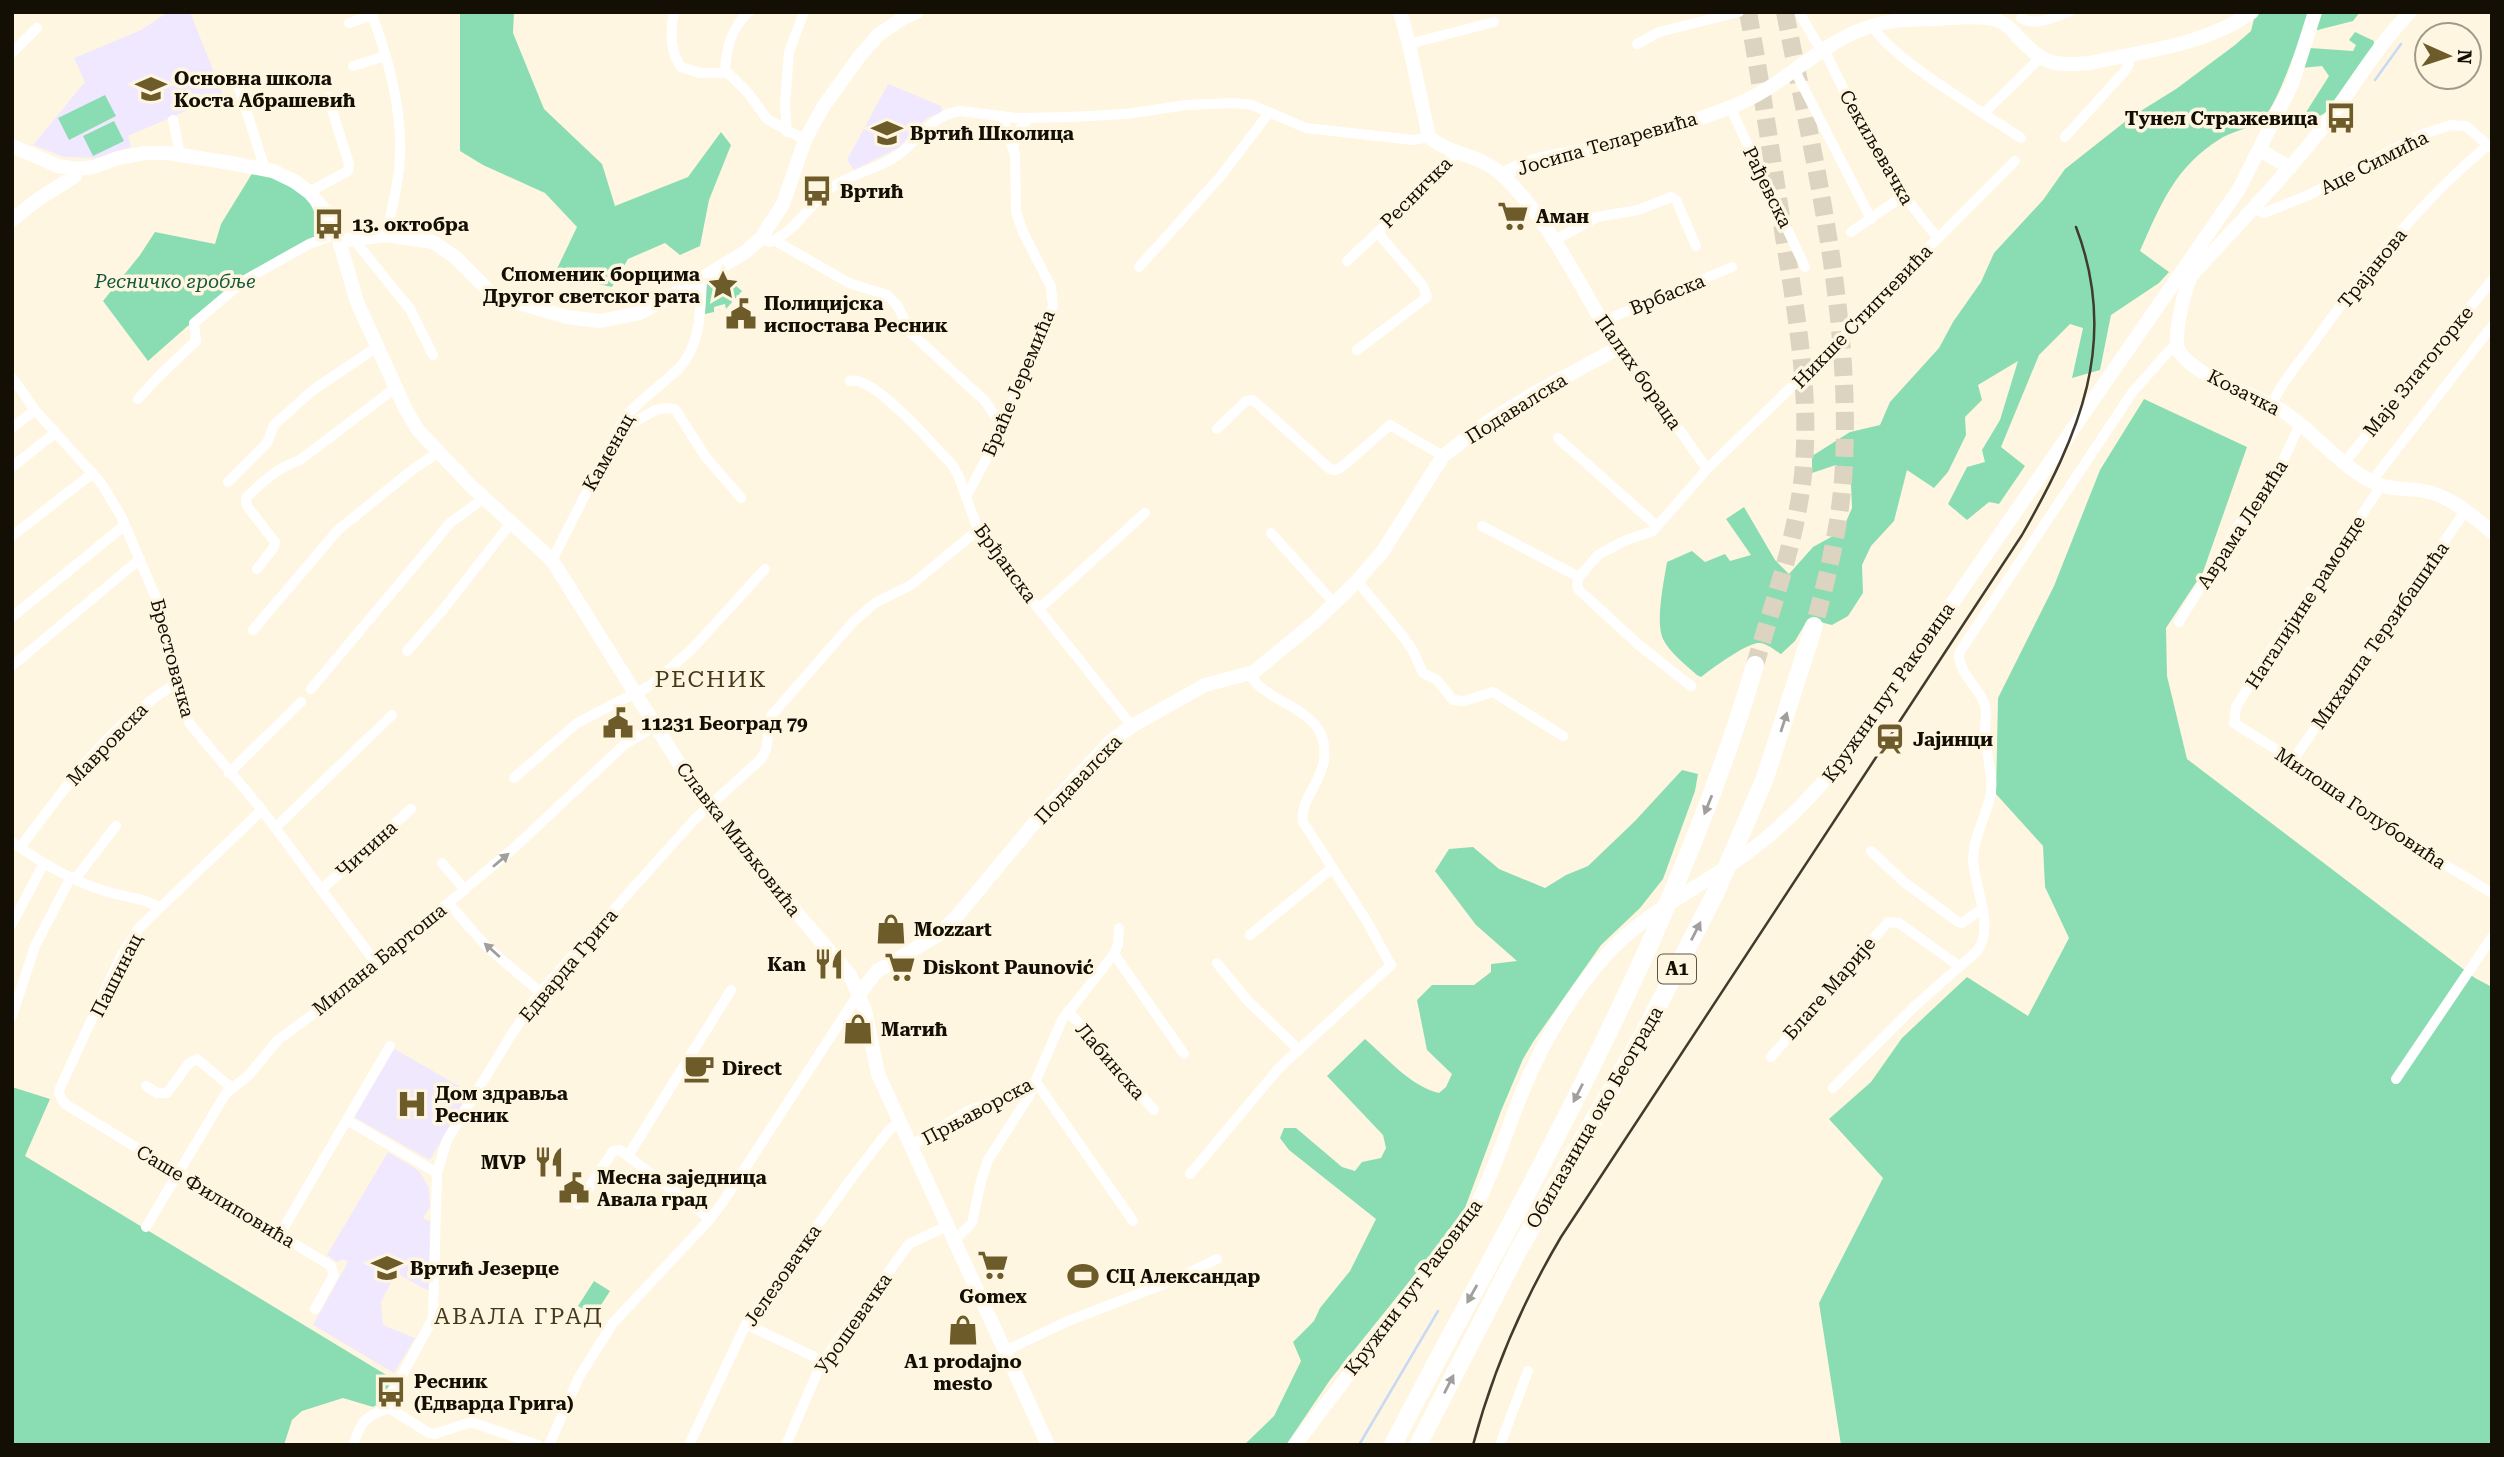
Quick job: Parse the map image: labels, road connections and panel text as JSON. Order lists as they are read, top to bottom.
{
  "streets": {
    "highway": ["A1", "Обилазница око Београда"],
    "street": [
      "Јосипа Теларевића",
      "Секиљевачка",
      "Аце Симића",
      "Рађевска",
      "Ресничка",
      "Трајанова",
      "Врбаска",
      "Никше Стипчевића",
      "Маје Златогорке",
      "Палих бораца",
      "Браће Јеремића",
      "Козачка",
      "Подавалска",
      "Каменац",
      "Аврама Левића",
      "Брђанска",
      "Наталијине рамонде",
      "Михаила Терзибашића",
      "Брестовачка",
      "Кружни пут Раковица",
      "Мавровска",
      "Милоша Голубовића",
      "Славка Миљковића",
      "Чичина",
      "Милана Бартоша",
      "Едварда Грига",
      "Пашинац",
      "Благе Марије",
      "Лабинска",
      "Прњаворска",
      "Саше Филиповића",
      "Јелезовачка",
      "Урошевачка"
    ]
  },
  "crossings": [
    ["Јосипа Теларевића", "Секиљевачка"],
    ["Јосипа Теларевића", "Рађевска"],
    ["Јосипа Теларевића", "Палих бораца"],
    ["Секиљевачка", "Никше Стипчевића"],
    ["Аце Симића", "Трајанова"],
    ["Ресничка", "Палих бораца"],
    ["Трајанова", "Козачка"],
    ["Врбаска", "Палих бораца"],
    ["Никше Стипчевића", "Палих бораца"],
    ["Маје Златогорке", "Козачка"],
    ["Палих бораца", "Подавалска"],
    ["Браће Јеремића", "Брђанска"],
    ["Козачка", "Аврама Левића"],
    ["Козачка", "Наталијине рамонде"],
    ["Козачка", "Михаила Терзибашића"],
    ["Подавалска", "Брђанска"],
    ["Подавалска", "Славка Миљковића"],
    ["Каменац", "Славка Миљковића"],
    ["Брђанска", "Едварда Грига"],
    ["Наталијине рамонде", "Милоша Голубовића"],
    ["Михаила Терзибашића", "Милоша Голубовића"],
    ["Брестовачка", "Мавровска"],
    ["Брестовачка", "Чичина"],
    ["Брестовачка", "Милана Бартоша"],
    ["Брестовачка", "Пашинац"],
    ["Славка Миљковића", "Милана Бартоша"],
    ["Славка Миљковића", "Едварда Грига"],
    ["Славка Миљковића", "Прњаворска"],
    ["Славка Миљковића", "Јелезовачка"],
    ["Славка Миљковића", "Урошевачка"],
    ["Милана Бартоша", "Саше Филиповића"],
    ["Пашинац", "Саше Филиповића"],
    ["Лабинска", "Прњаворска"]
  ],
  "districts": ["РЕСНИК", "АВАЛА ГРАД"],
  "parks": ["Ресничко гробље"],
  "places": {
    "school or university": ["Основна школа Коста Абрашевић", "Вртић Школица", "Вртић Језерце"],
    "bus stop": [
      "Тунел Стражевица",
      "Вртић",
      "13. октобра",
      "Ресник (Едварда Грига)"
    ],
    "supermarket": ["Аман", "Diskont Paunović", "Gomex"],
    "place": ["Споменик борцима Другог светског рата"],
    "public building": ["Полицијска испостава Ресник", "11231 Београд 79", "Месна заједница Авала град"],
    "station": ["Јајинци"],
    "shop": ["Mozzart", "Матић", "A1 prodajno mesto"],
    "restaurant": ["Kan", "MVP"],
    "cafe": ["Direct"],
    "hospital": ["Дом здравља Ресник"],
    "sports": ["СЦ Александар"]
  },
  "north": "right"
}
